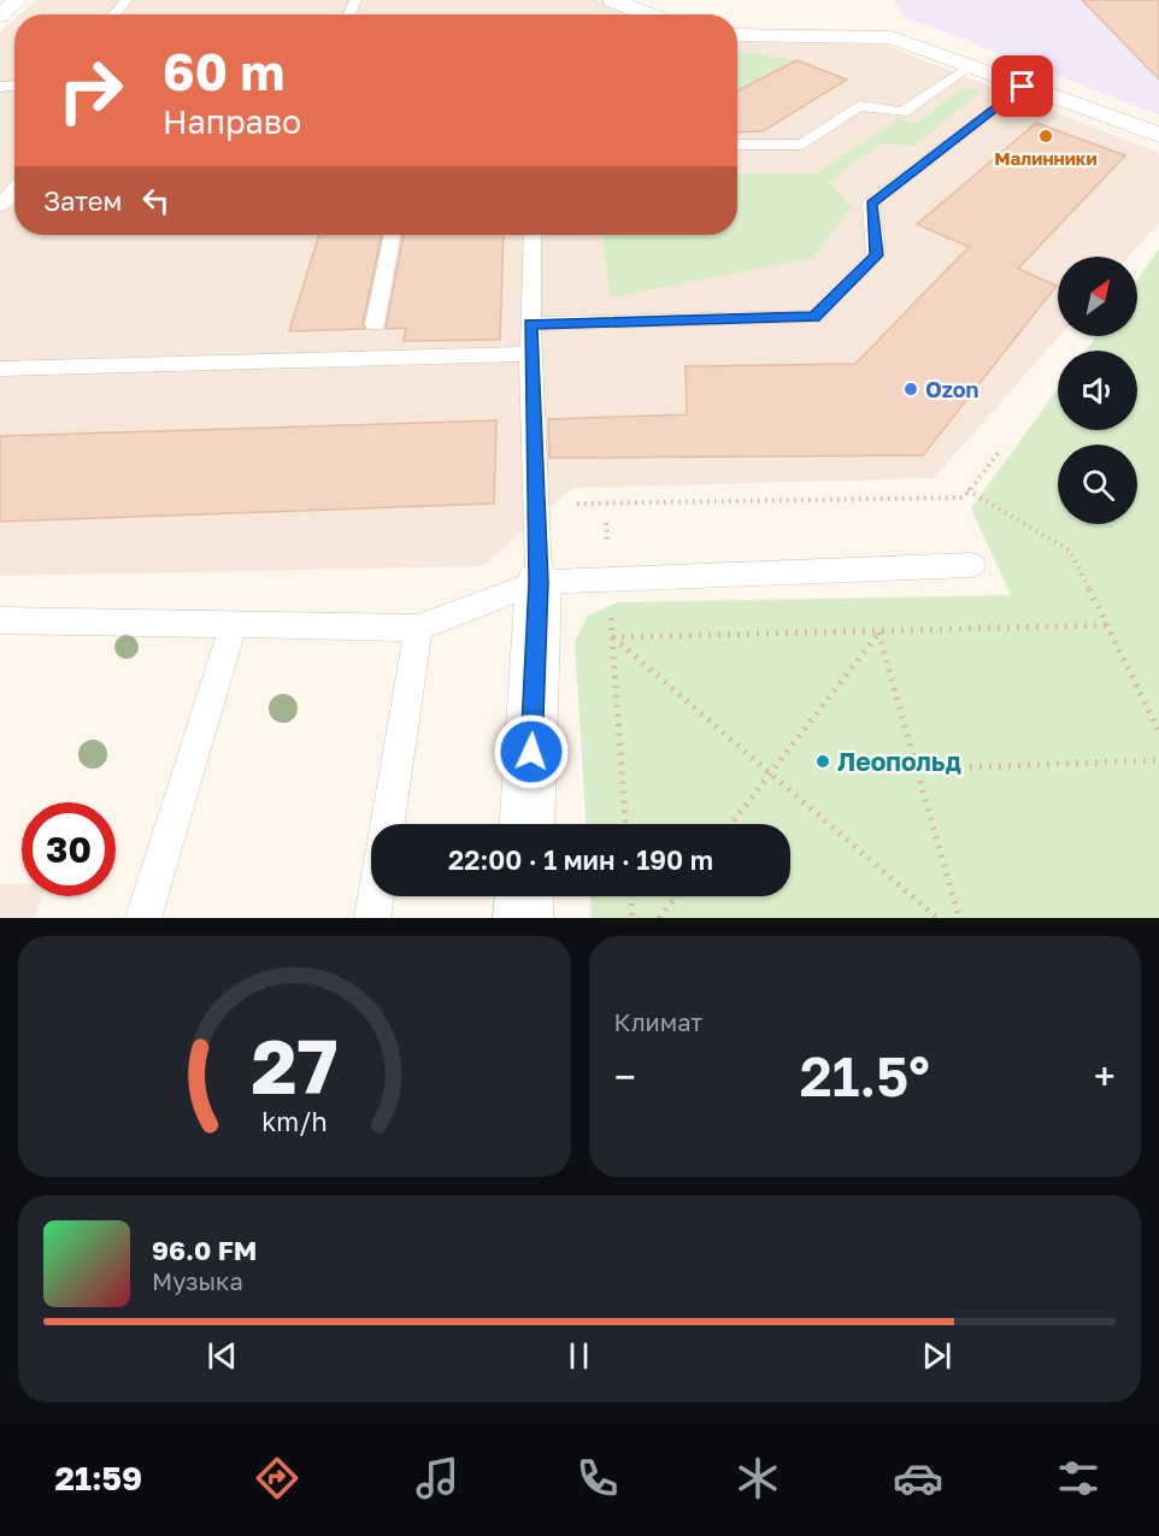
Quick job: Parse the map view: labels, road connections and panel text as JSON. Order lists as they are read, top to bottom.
{
  "places": ["Малинники", "Ozon", "Леопольд"],
  "north": "top right",
  "page": {
    "turn": ["60 m", "Направо"],
    "then": "Затем",
    "limit": "30",
    "trip": "22:00 · 1 мин · 190 m",
    "tile": "Климат",
    "heat": ["−", "21.5°", "+"],
    "song": ["96.0 FM", "Музыка"],
    "tabs": "21:59",
    "gauge": ["27", "km/h"]
  }
}
